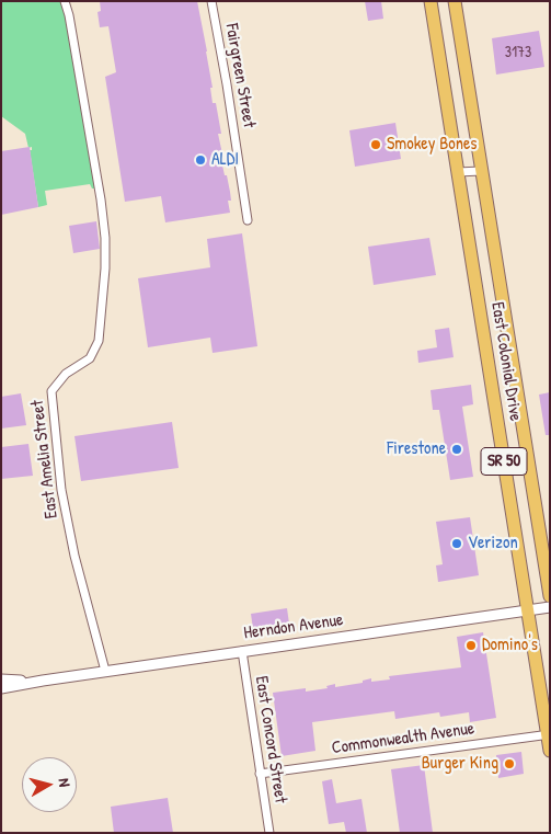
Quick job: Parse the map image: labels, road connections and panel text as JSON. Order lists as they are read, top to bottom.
{
  "streets": {
    "highway": ["East Colonial Drive", "SR 50"],
    "street": [
      "Fairgreen Street",
      "East Amelia Street",
      "Herndon Avenue",
      "Commonwealth Avenue",
      "East Concord Street"
    ]
  },
  "crossings": [
    ["East Colonial Drive", "Herndon Avenue"],
    ["East Colonial Drive", "Commonwealth Avenue"],
    ["East Amelia Street", "Herndon Avenue"],
    ["Herndon Avenue", "East Concord Street"],
    ["Commonwealth Avenue", "East Concord Street"]
  ],
  "places": [
    "Smokey Bones",
    "ALDI",
    "Firestone",
    "Verizon",
    "Domino's",
    "Burger King"
  ],
  "house_numbers": ["3173"],
  "north": "right"
}
